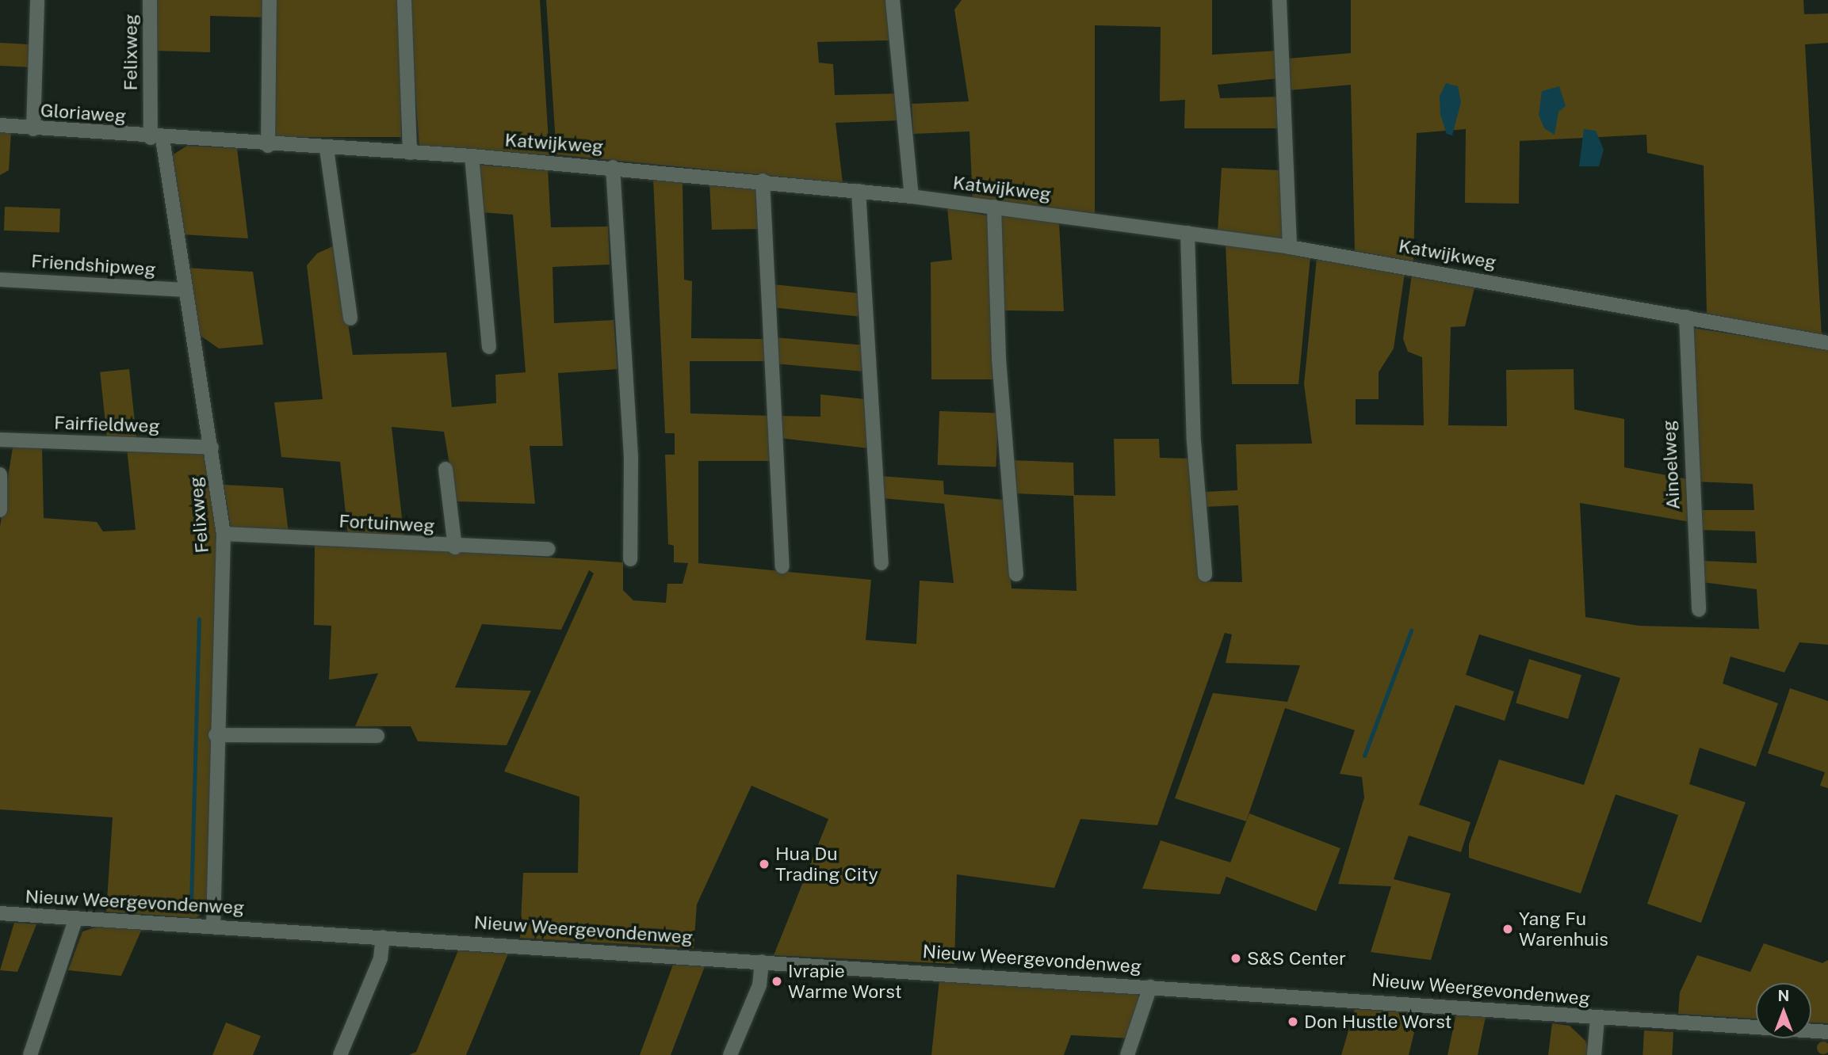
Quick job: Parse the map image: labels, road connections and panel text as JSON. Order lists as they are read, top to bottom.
{
  "streets": {
    "street": [
      "Felixweg",
      "Gloriaweg",
      "Katwijkweg",
      "Friendshipweg",
      "Fairfieldweg",
      "Ainoelweg",
      "Fortuinweg",
      "Nieuw Weergevondenweg"
    ]
  },
  "crossings": [
    ["Felixweg", "Gloriaweg"],
    ["Felixweg", "Katwijkweg"],
    ["Felixweg", "Friendshipweg"],
    ["Felixweg", "Fairfieldweg"],
    ["Felixweg", "Fortuinweg"],
    ["Felixweg", "Nieuw Weergevondenweg"],
    ["Gloriaweg", "Katwijkweg"],
    ["Katwijkweg", "Ainoelweg"]
  ],
  "places": [
    "Hua Du Trading City",
    "Yang Fu Warenhuis",
    "S&S Center",
    "Ivrapie Warme Worst",
    "Don Hustle Worst"
  ],
  "north": "top"
}
